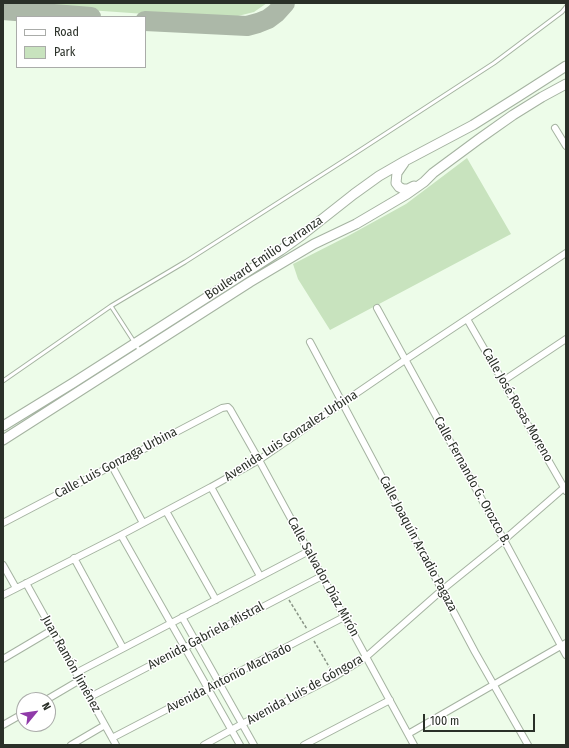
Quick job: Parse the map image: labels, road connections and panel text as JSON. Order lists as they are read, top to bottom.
{
  "streets": {
    "street": [
      "Boulevard Emilio Carranza",
      "Calle José Rosas Moreno",
      "Avenida Luis Gonzalez Urbina",
      "Calle Luis Gonzaga Urbina",
      "Calle Fernando G. Orozco B.",
      "Calle Joaquín Arcadio Pagaza",
      "Calle Salvador Díaz Mirón",
      "Avenida Gabriela Mistral",
      "Juan Ramón Jiménez",
      "Avenida Antonio Machado",
      "Avenida Luis de Góngora"
    ]
  },
  "crossings": [
    ["Calle José Rosas Moreno", "Avenida Luis Gonzalez Urbina"],
    ["Calle José Rosas Moreno", "Avenida Luis de Góngora"],
    ["Avenida Luis Gonzalez Urbina", "Calle Fernando G. Orozco B."],
    ["Avenida Luis Gonzalez Urbina", "Calle Joaquín Arcadio Pagaza"],
    ["Avenida Luis Gonzalez Urbina", "Calle Salvador Díaz Mirón"],
    ["Avenida Luis Gonzalez Urbina", "Juan Ramón Jiménez"],
    ["Calle Luis Gonzaga Urbina", "Calle Salvador Díaz Mirón"],
    ["Calle Fernando G. Orozco B.", "Avenida Luis de Góngora"],
    ["Calle Joaquín Arcadio Pagaza", "Avenida Luis de Góngora"],
    ["Calle Salvador Díaz Mirón", "Avenida Gabriela Mistral"],
    ["Calle Salvador Díaz Mirón", "Avenida Antonio Machado"],
    ["Calle Salvador Díaz Mirón", "Avenida Luis de Góngora"],
    ["Avenida Gabriela Mistral", "Juan Ramón Jiménez"],
    ["Juan Ramón Jiménez", "Avenida Antonio Machado"]
  ],
  "legend": ["Road", "Park"],
  "scale_bar": "100 m",
  "north": "top right"
}
